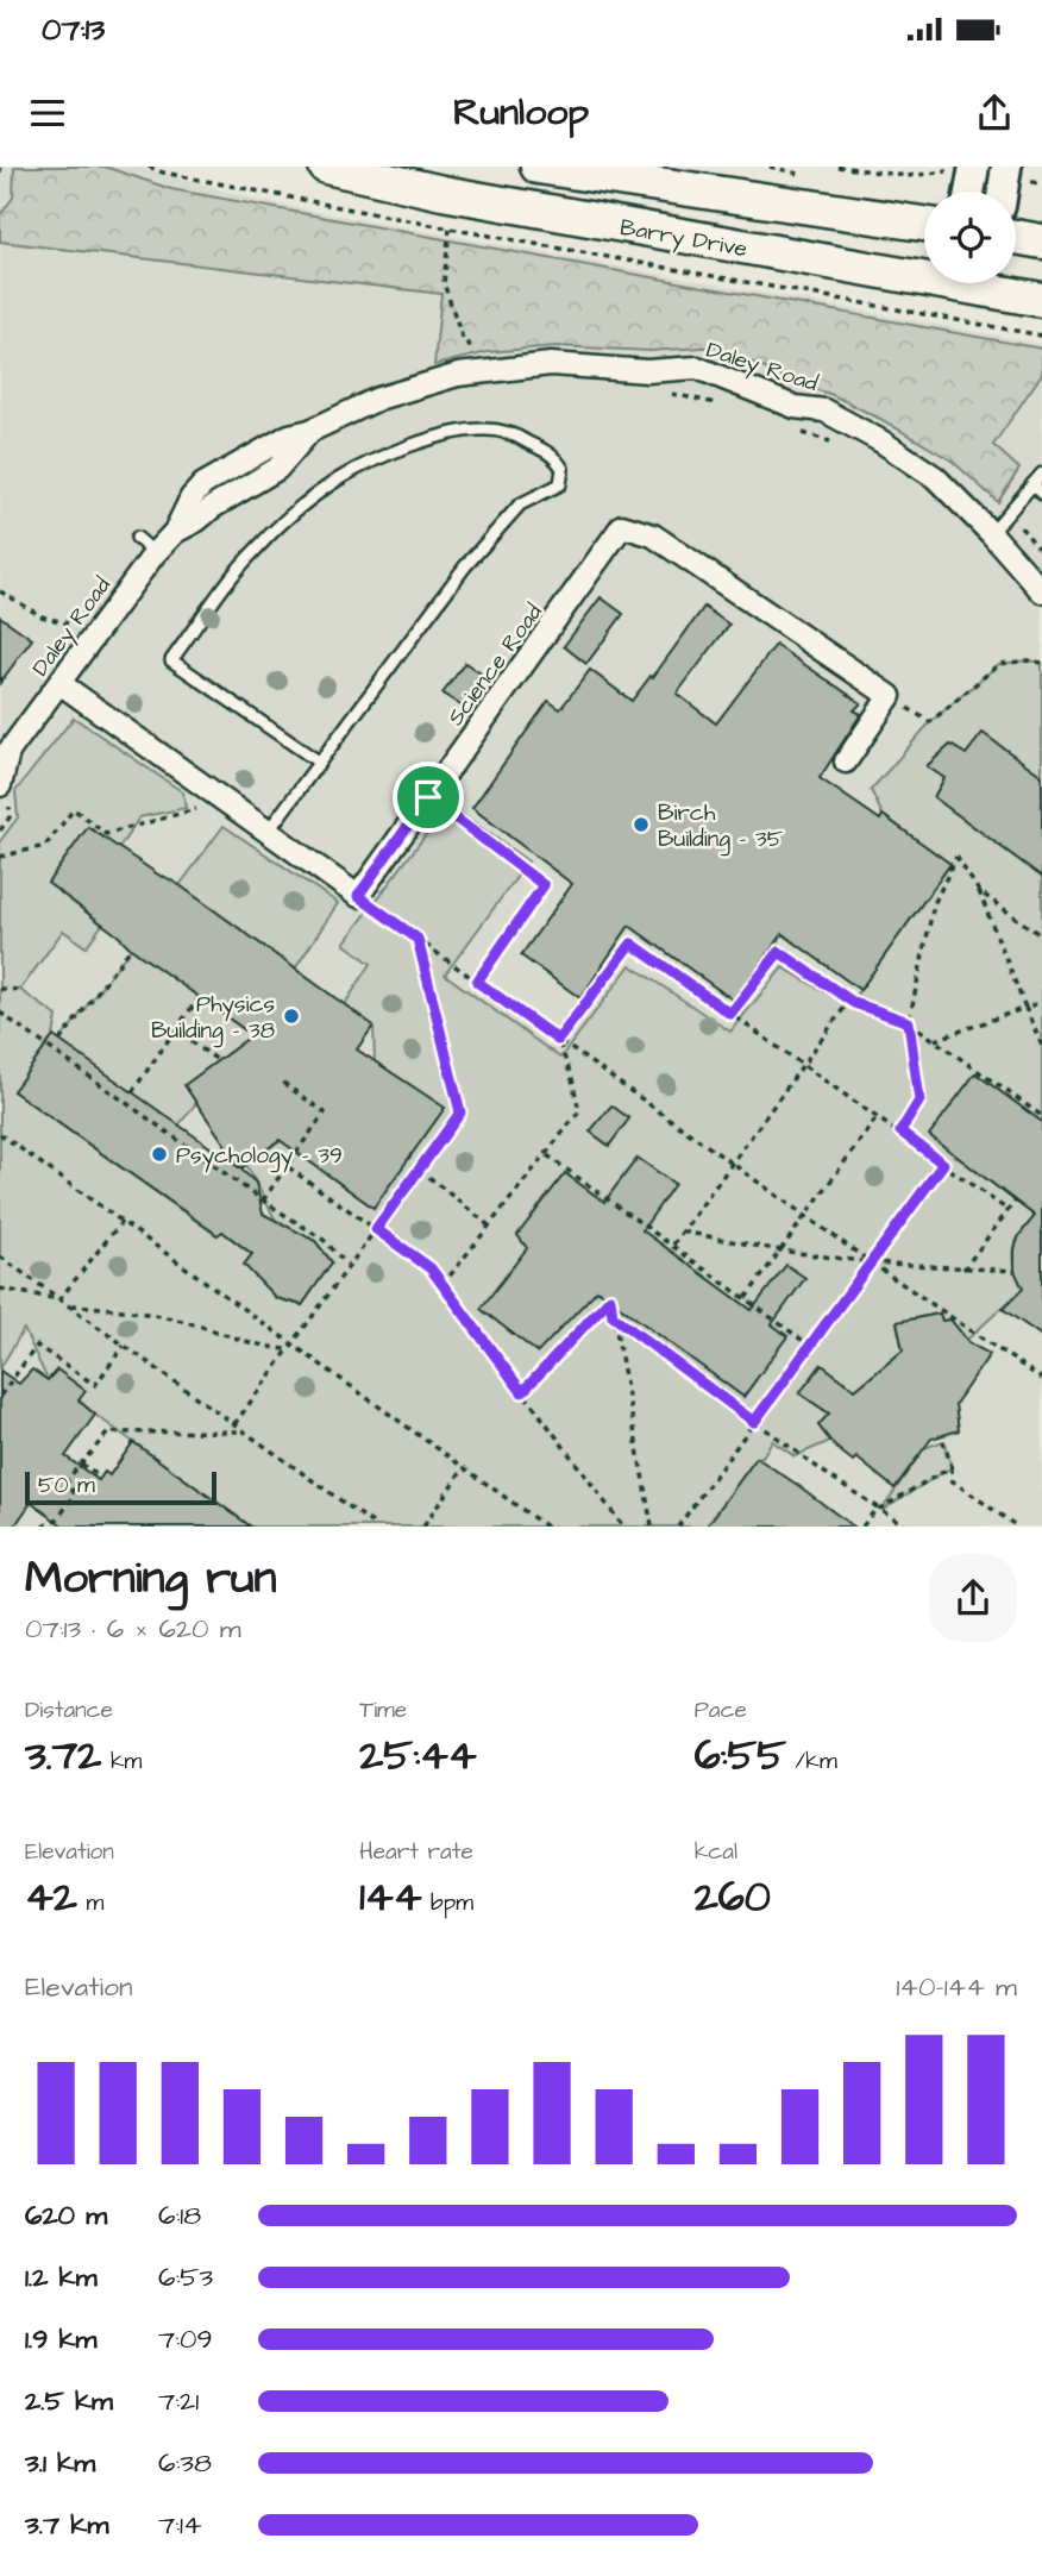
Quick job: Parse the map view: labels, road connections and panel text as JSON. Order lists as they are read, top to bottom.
{
  "streets": {
    "main road": ["Barry Drive"],
    "street": ["Daley Road", "Science Road"]
  },
  "places": ["Birch Building - 35", "Physics Building - 38", "Psychology - 39"],
  "scale_bar": "50 m",
  "page": {
    "status": "07:13",
    "header": "Runloop",
    "scale": "50 m",
    "heading": ["Morning run", "07:13 · 6 × 620 m"],
    "stats": [
      ["Distance", "3.72 km"],
      ["Time", "25:44"],
      ["Pace", "6:55 /km"],
      ["Elevation", "42 m"],
      ["Heart rate", "144 bpm"],
      ["kcal", "260"]
    ],
    "chart": ["Elevation", "140–144 m"],
    "list": [
      {
        "name": "620 m",
        "note": "6:18"
      },
      {
        "name": "1.2 km",
        "note": "6:53"
      },
      {
        "name": "1.9 km",
        "note": "7:09"
      },
      {
        "name": "2.5 km",
        "note": "7:21"
      },
      {
        "name": "3.1 km",
        "note": "6:38"
      },
      {
        "name": "3.7 km",
        "note": "7:14"
      }
    ]
  }
}
